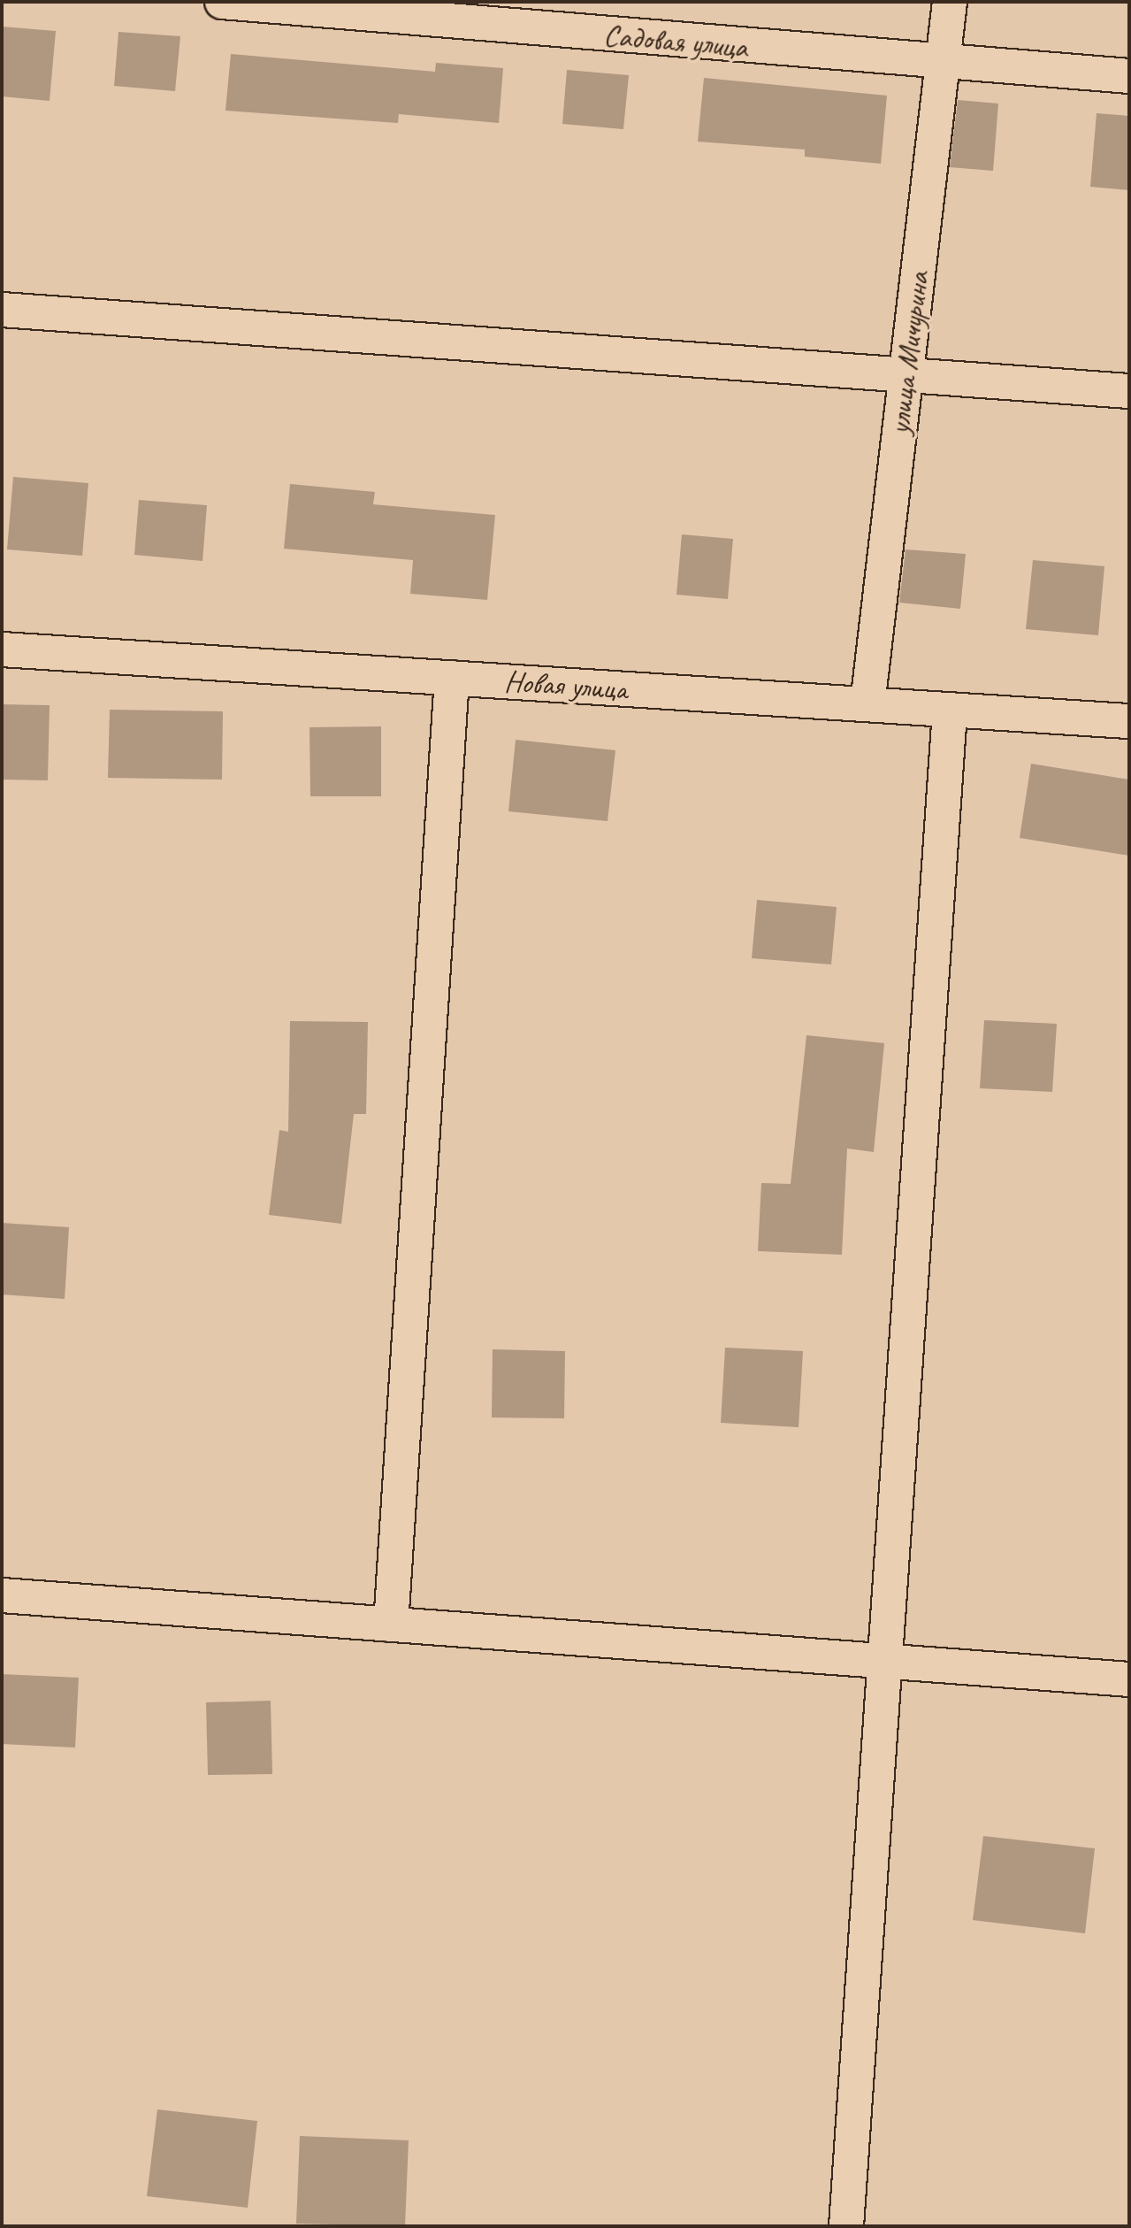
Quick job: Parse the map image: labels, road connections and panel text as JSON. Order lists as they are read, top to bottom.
{
  "streets": {
    "street": ["Садовая улица", "улица Мичурина", "Новая улица"]
  },
  "crossings": [
    ["Садовая улица", "улица Мичурина"],
    ["улица Мичурина", "Новая улица"]
  ]
}
